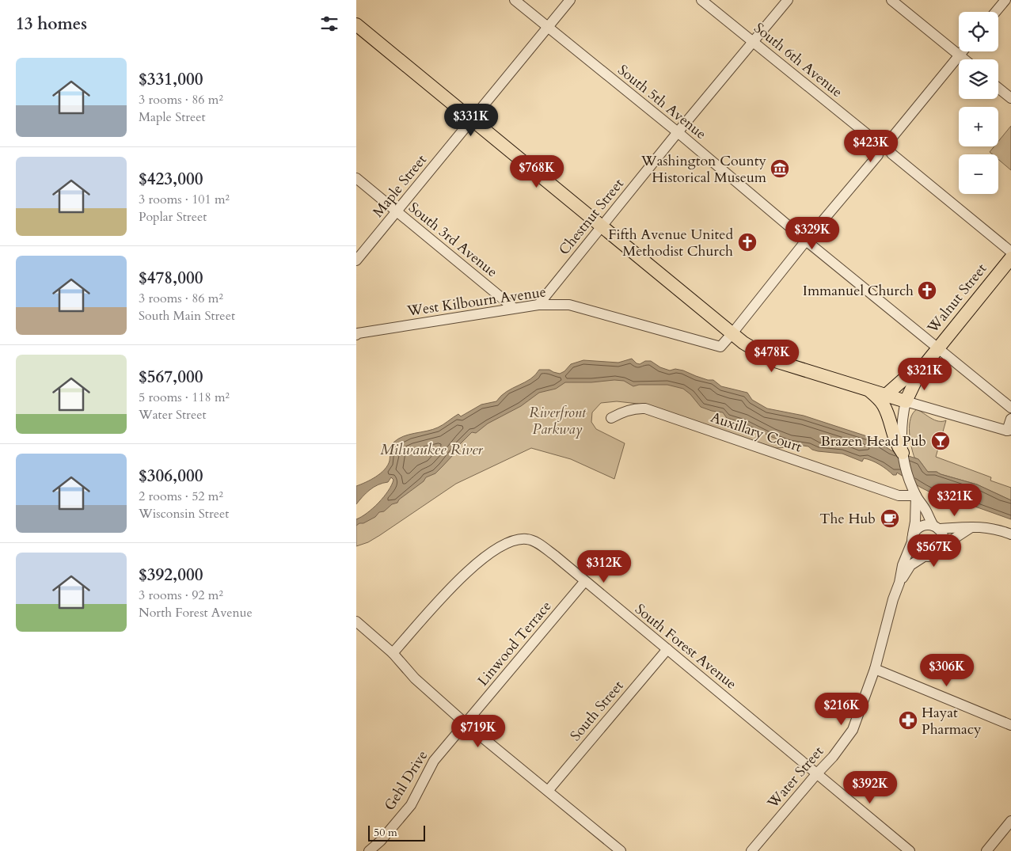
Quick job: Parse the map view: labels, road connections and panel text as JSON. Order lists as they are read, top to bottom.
{
  "streets": {
    "main road": ["Walnut Street"],
    "street": [
      "South 6th Avenue",
      "South 5th Avenue",
      "Maple Street",
      "Chestnut Street",
      "South 3rd Avenue",
      "West Kilbourn Avenue",
      "Auxillary Court",
      "Linwood Terrace",
      "South Forest Avenue",
      "South Street",
      "Water Street",
      "Gehl Drive"
    ]
  },
  "crossings": [
    ["South 6th Avenue", "Chestnut Street"],
    ["South 5th Avenue", "Maple Street"],
    ["South 5th Avenue", "Chestnut Street"],
    ["South 5th Avenue", "Walnut Street"],
    ["Maple Street", "South 3rd Avenue"],
    ["Chestnut Street", "West Kilbourn Avenue"],
    ["South 3rd Avenue", "West Kilbourn Avenue"],
    ["Auxillary Court", "Water Street"],
    ["Linwood Terrace", "South Forest Avenue"],
    ["Linwood Terrace", "Gehl Drive"],
    ["South Forest Avenue", "South Street"],
    ["South Forest Avenue", "Water Street"]
  ],
  "water": ["Milwaukee River"],
  "parks": ["Riverfront Parkway"],
  "places": {
    "museum": ["Washington County Historical Museum"],
    "church": ["Fifth Avenue United Methodist Church", "Immanuel Church"],
    "bar": ["Brazen Head Pub"],
    "cafe": ["The Hub"],
    "pharmacy": ["Hayat Pharmacy"]
  },
  "scale_bar": "50 m",
  "page": {
    "heading": "13 homes",
    "map_buttons": ["+", "−"],
    "list": [
      {
        "name": "$331,000",
        "note": "3 rooms · 86 m² · Maple Street"
      },
      {
        "name": "$423,000",
        "note": "3 rooms · 101 m² · Poplar Street"
      },
      {
        "name": "$478,000",
        "note": "3 rooms · 86 m² · South Main Street"
      },
      {
        "name": "$567,000",
        "note": "5 rooms · 118 m² · Water Street"
      },
      {
        "name": "$306,000",
        "note": "2 rooms · 52 m² · Wisconsin Street"
      },
      {
        "name": "$392,000",
        "note": "3 rooms · 92 m² · North Forest Avenue"
      }
    ],
    "price": [
      "$331K",
      "$423K",
      "$768K",
      "$329K",
      "$478K",
      "$321K",
      "$321K",
      "$567K",
      "$312K",
      "$306K",
      "$216K",
      "$719K",
      "$392K"
    ],
    "scale": "50 m"
  }
}
